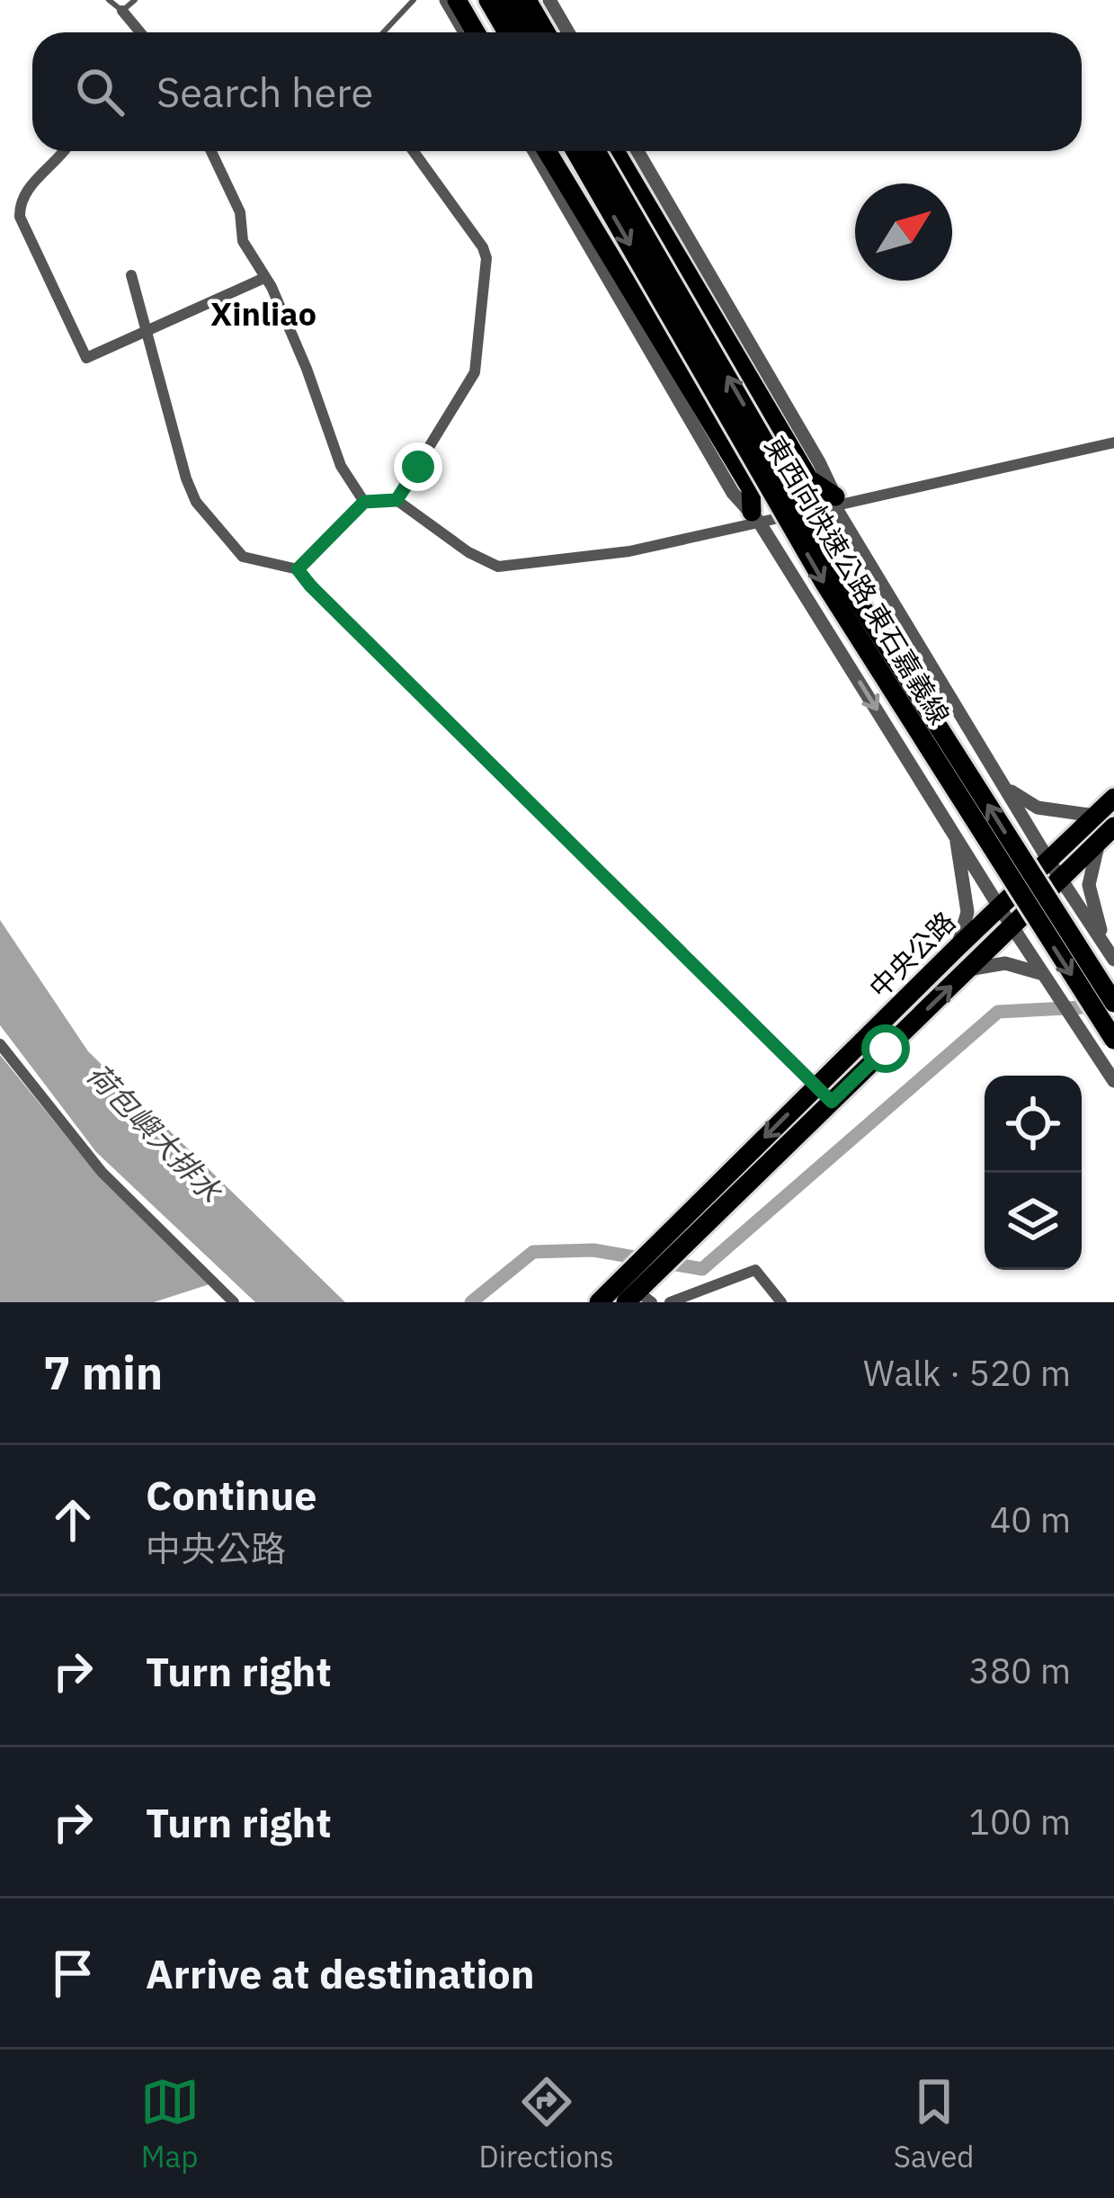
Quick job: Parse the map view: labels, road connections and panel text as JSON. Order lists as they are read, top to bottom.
{
  "streets": {
    "main road": ["東西向快速公路 東石嘉義線", "中央公路"]
  },
  "districts": ["Xinliao"],
  "water": ["荷包嶼大排水"],
  "north": "top right",
  "page": {
    "search": "Search here",
    "heading": ["7 min", "Walk · 520 m"],
    "list": [
      ["Continue", "中央公路", "40 m"],
      ["Turn right", "380 m"],
      ["Turn right", "100 m"],
      "Arrive at destination"
    ],
    "nav": ["Map", "Directions", "Saved"]
  }
}
